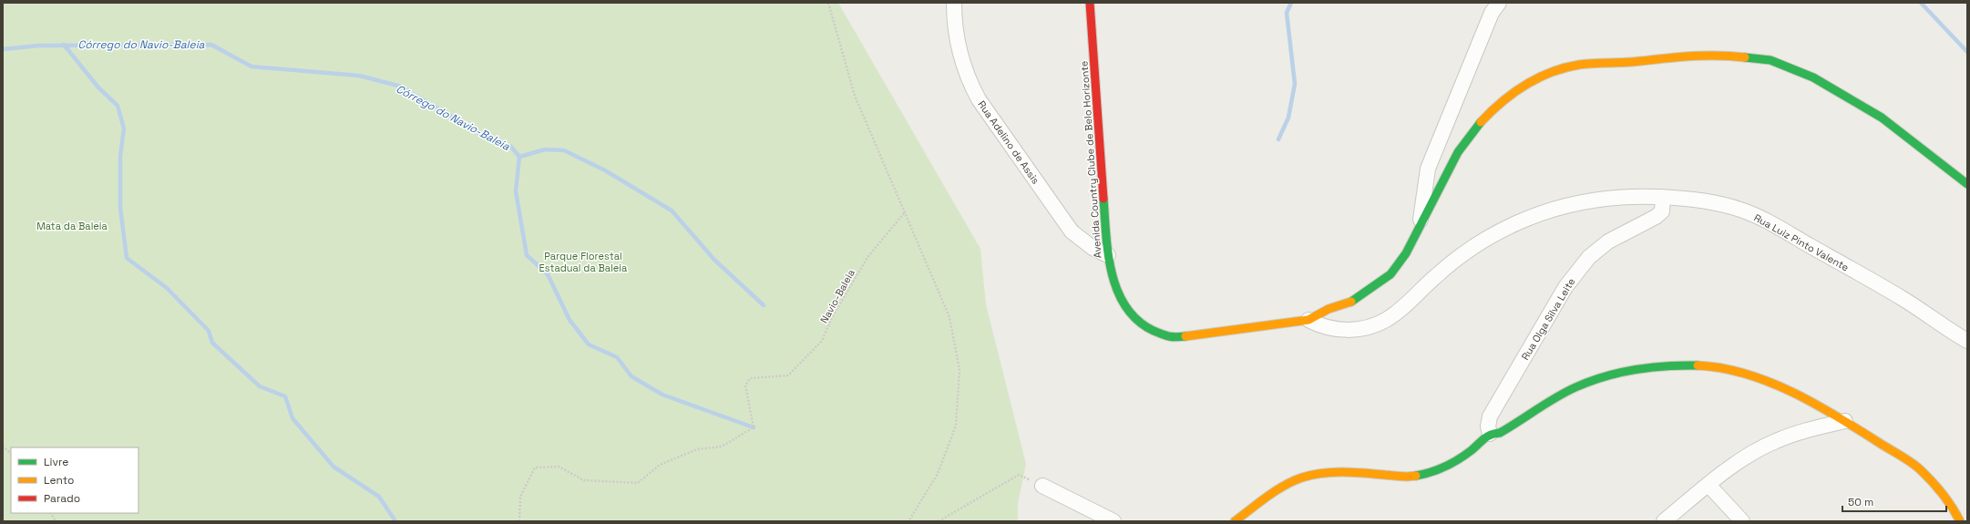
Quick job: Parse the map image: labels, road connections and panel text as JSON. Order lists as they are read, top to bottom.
{
  "streets": {
    "street": [
      "Rua Adelino de Assis",
      "Avenida Country Clube de Belo Horizonte",
      "Rua Luiz Pinto Valente",
      "Rua Olga Silva Leite"
    ],
    "path": ["Navio-Baleia"]
  },
  "crossings": [
    ["Rua Adelino de Assis", "Avenida Country Clube de Belo Horizonte"],
    ["Avenida Country Clube de Belo Horizonte", "Rua Luiz Pinto Valente"],
    ["Rua Luiz Pinto Valente", "Rua Olga Silva Leite"]
  ],
  "water": ["Córrego do Navio-Baleia"],
  "parks": ["Mata da Baleia", "Parque Florestal Estadual da Baleia"],
  "legend": ["Livre", "Lento", "Parado"],
  "scale_bar": "50 m"
}
